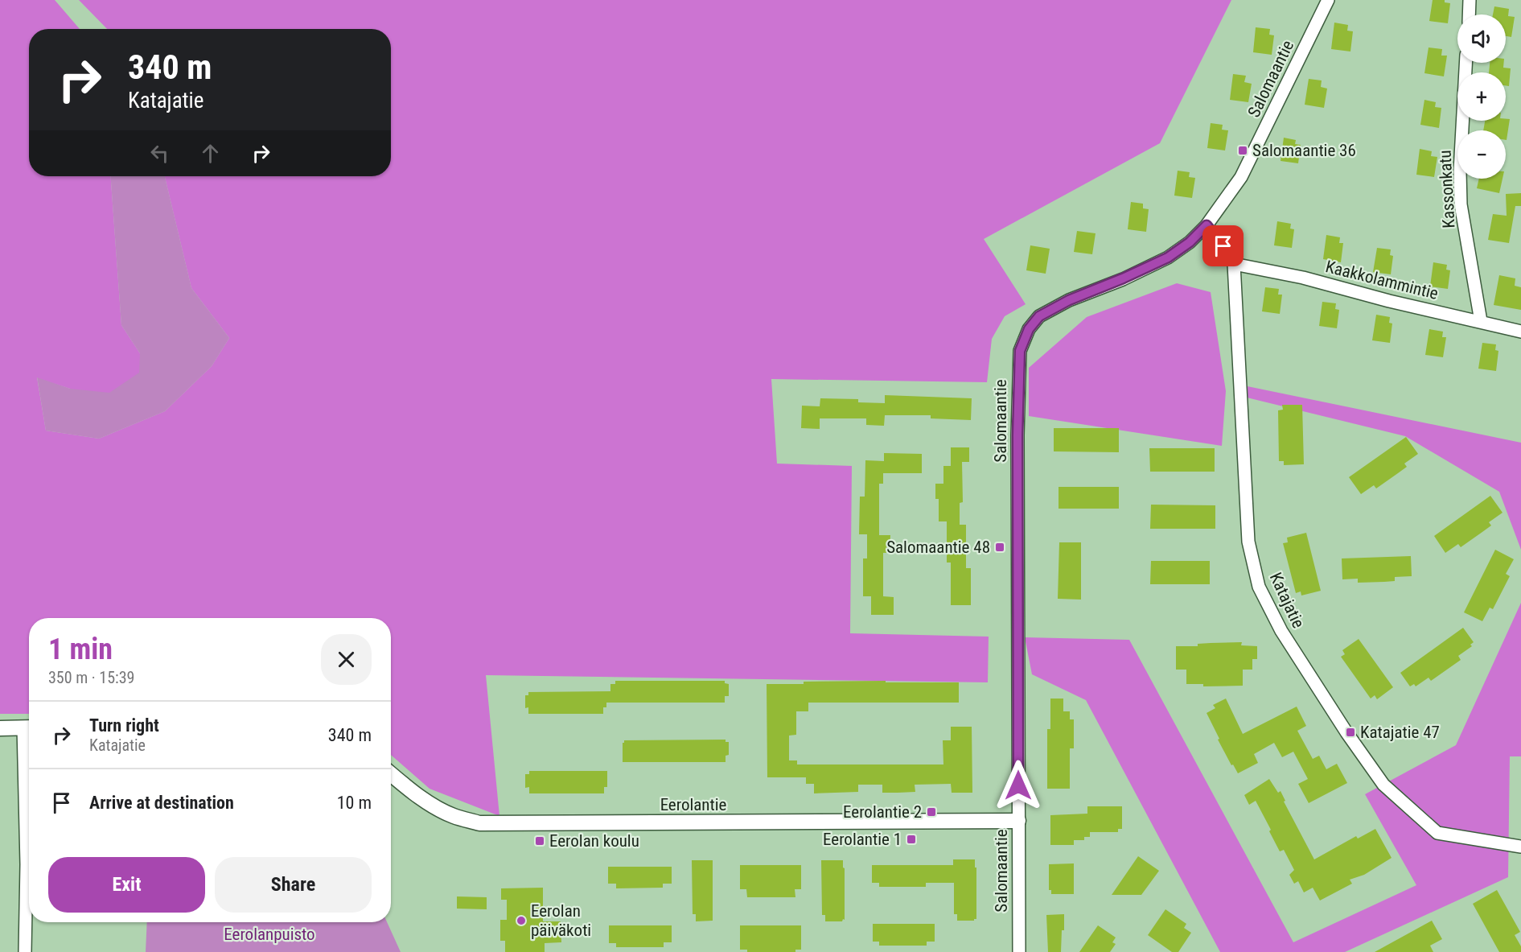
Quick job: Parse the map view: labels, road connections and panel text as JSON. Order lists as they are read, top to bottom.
{
  "streets": {
    "street": [
      "Salomaantie",
      "Kassonkatu",
      "Kaakkolammintie",
      "Katajatie",
      "Eerolantie"
    ]
  },
  "crossings": [
    ["Salomaantie", "Katajatie"],
    ["Salomaantie", "Eerolantie"],
    ["Kassonkatu", "Kaakkolammintie"],
    ["Kaakkolammintie", "Katajatie"]
  ],
  "parks": ["Eerolanpuisto"],
  "places": {
    "transit": [
      "Salomaantie 36",
      "Salomaantie 48",
      "Katajatie 47",
      "Eerolantie 2",
      "Eerolantie 1",
      "Eerolan koulu"
    ],
    "other": ["Eerolan päiväkoti"]
  },
  "page": {
    "map_buttons": ["+", "−"],
    "turn": ["340 m", "Katajatie"],
    "heading": ["1 min", "350 m · 15:39"],
    "list": [
      {
        "name": "Turn right",
        "note": "Katajatie",
        "value": "340 m"
      },
      {
        "name": "Arrive at destination",
        "value": "10 m"
      }
    ],
    "buttons": ["Exit", "Share"]
  }
}
